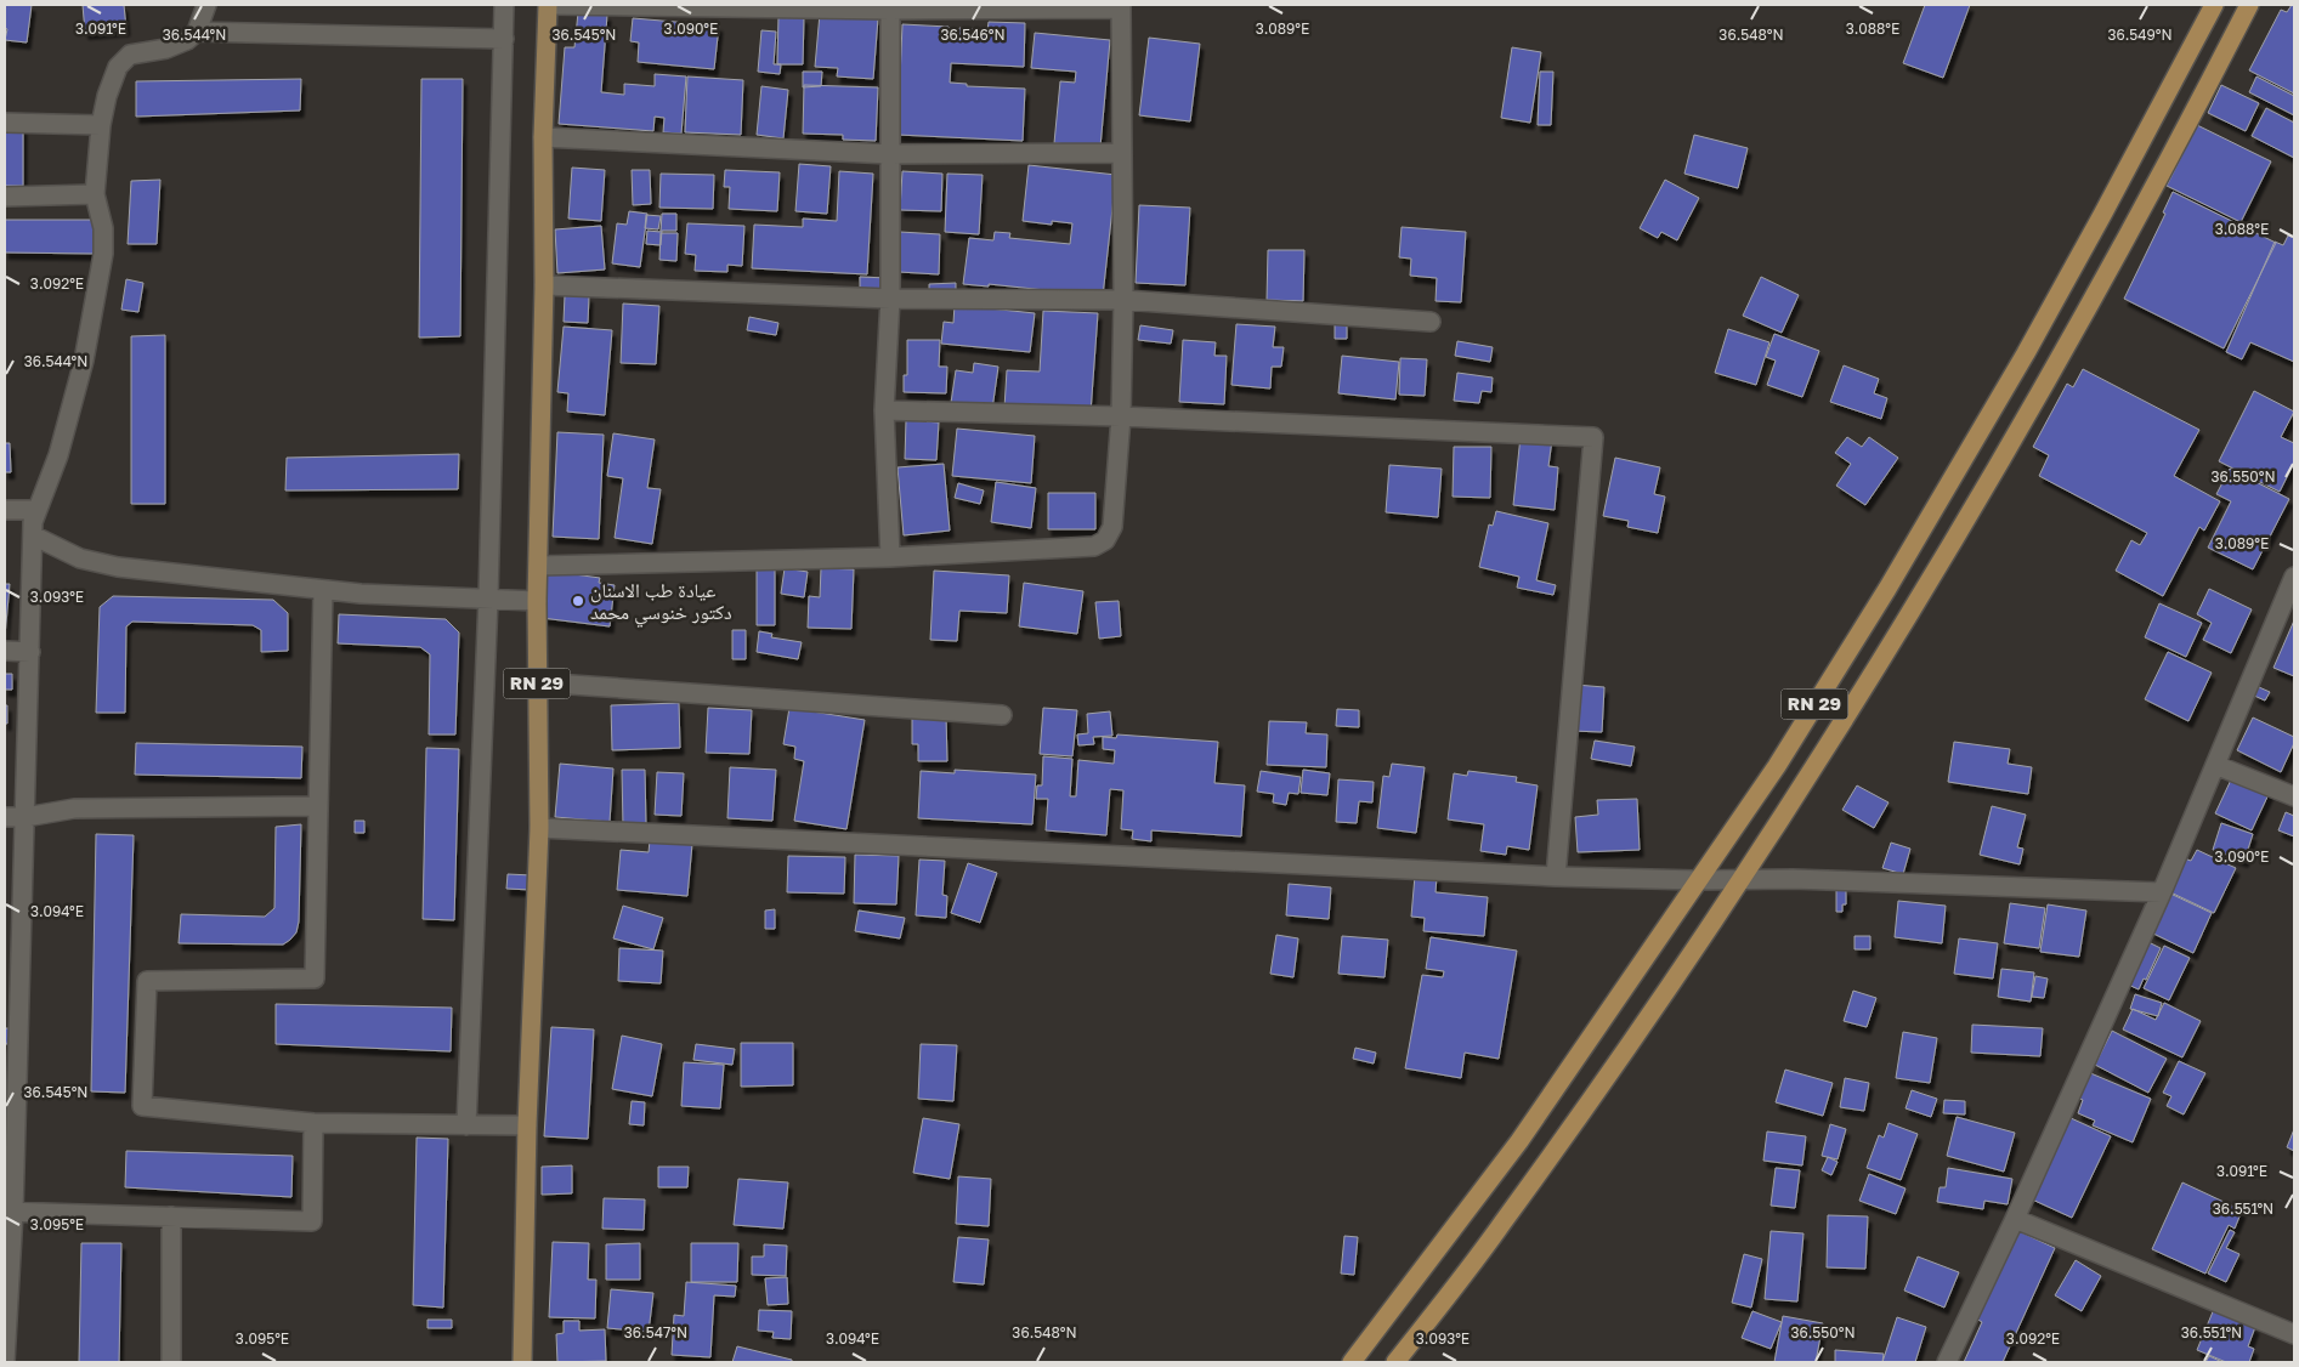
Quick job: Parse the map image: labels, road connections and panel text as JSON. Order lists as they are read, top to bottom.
{
  "streets": {
    "highway": ["RN 29"]
  },
  "places": ["عيادة طب الاسنان دكتور خنوسي محمد"],
  "coordinates": [
    "3.091°E",
    "3.090°E",
    "3.089°E",
    "3.088°E",
    "36.544°N",
    "36.545°N",
    "36.546°N",
    "36.548°N",
    "36.549°N",
    "3.092°E",
    "36.550°N",
    "3.093°E",
    "3.094°E",
    "36.551°N",
    "3.095°E",
    "36.547°N"
  ]
}
